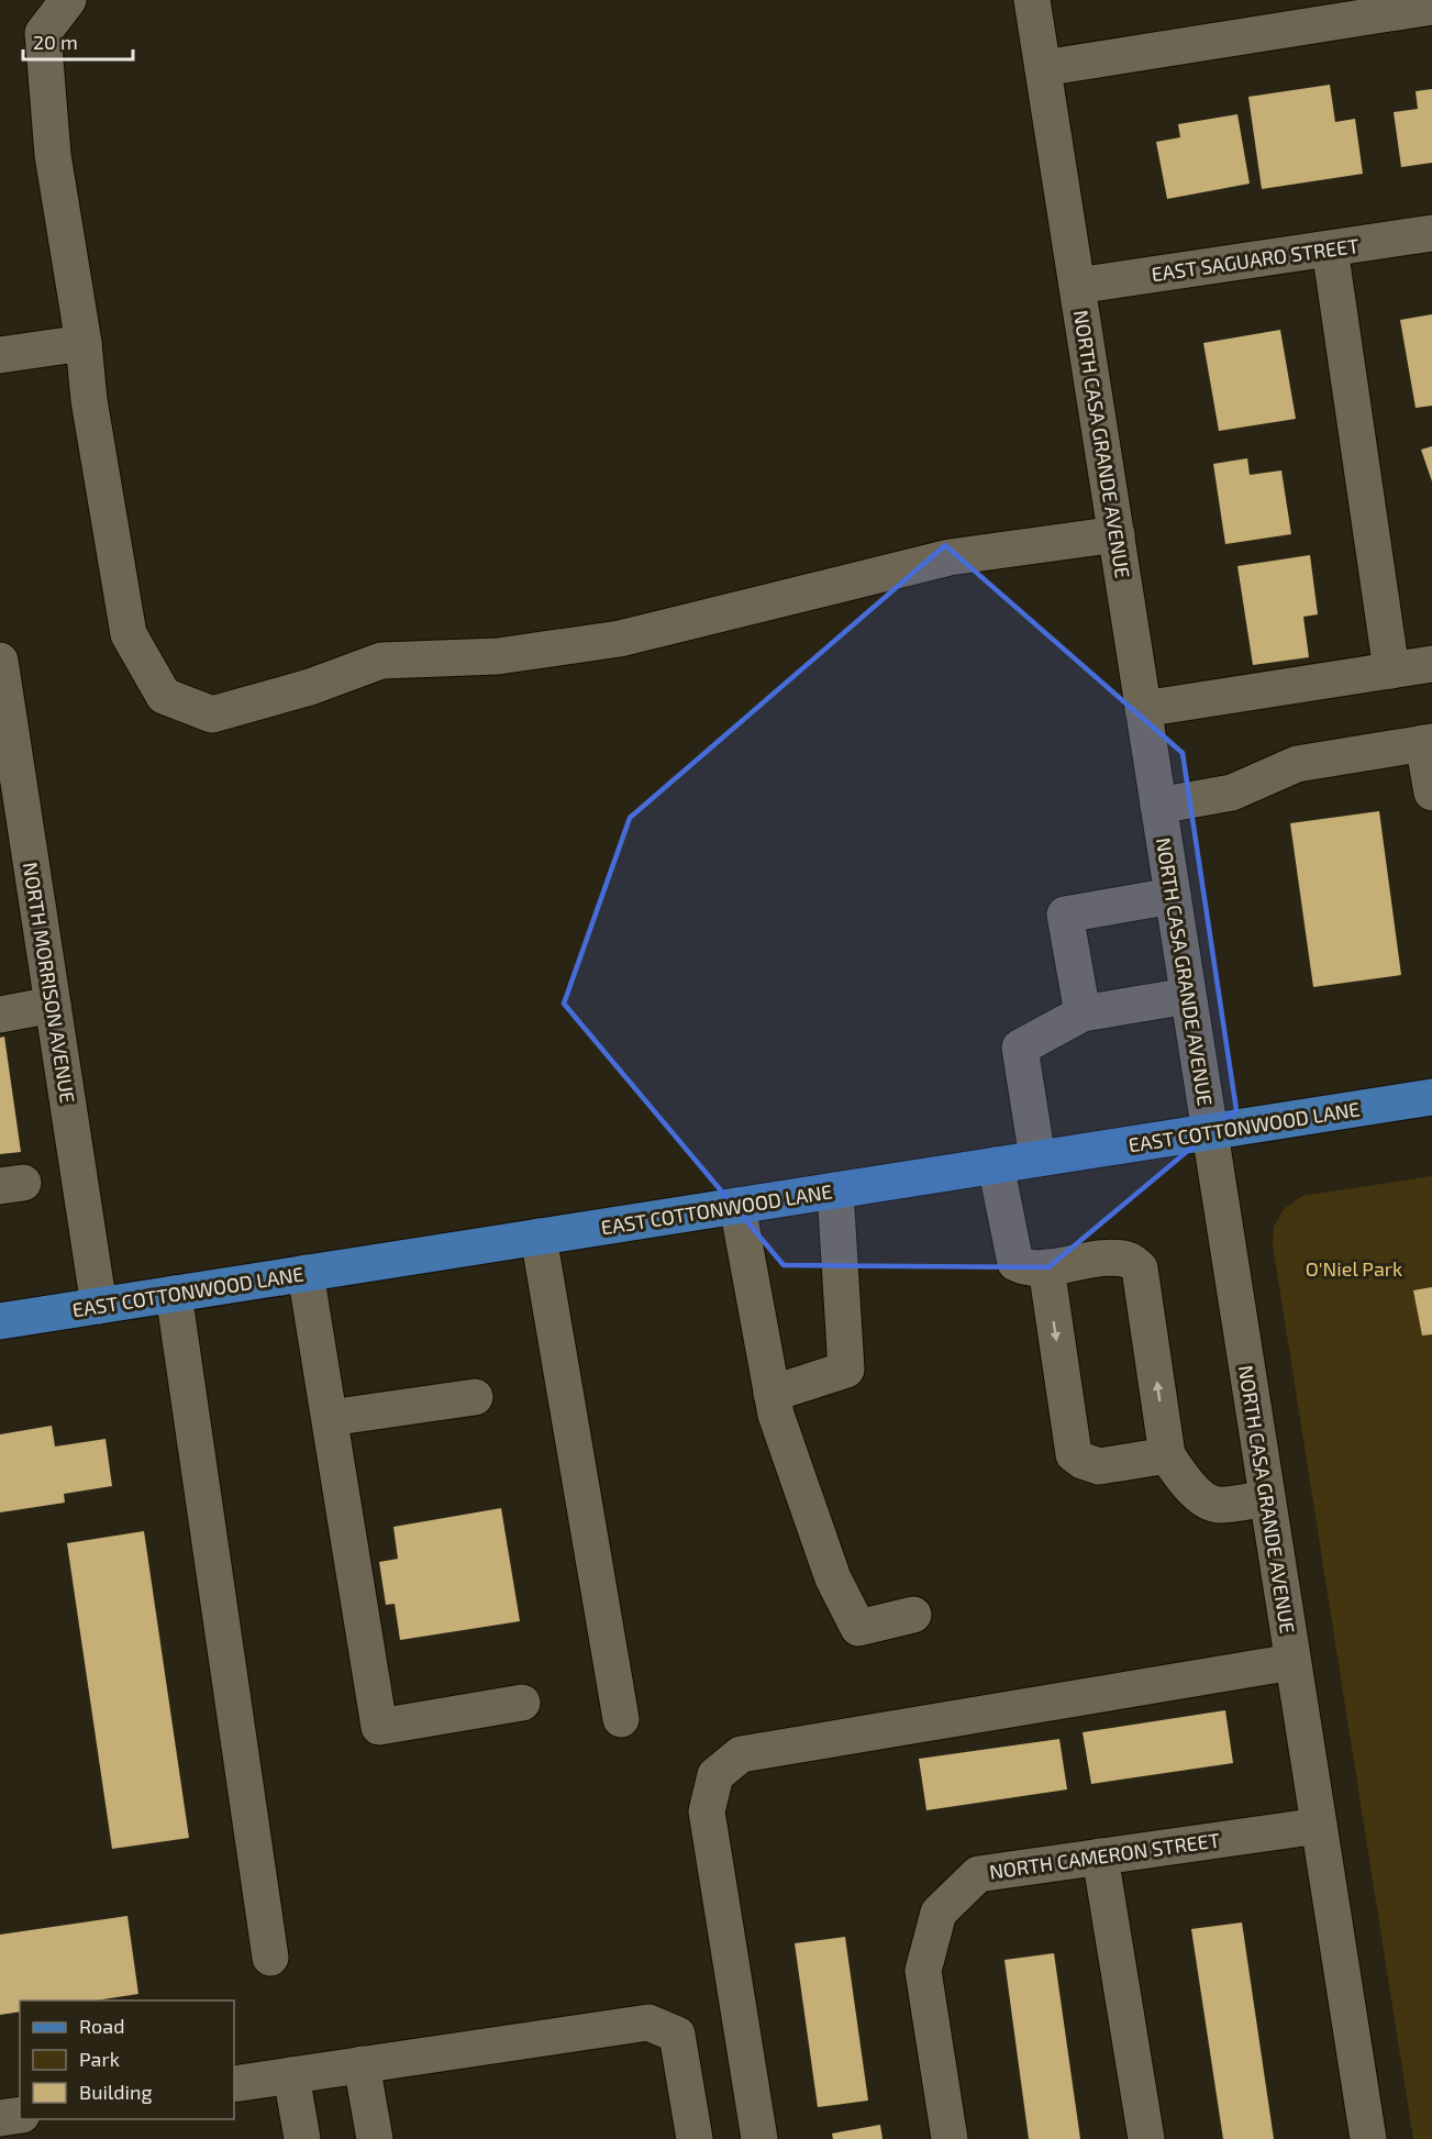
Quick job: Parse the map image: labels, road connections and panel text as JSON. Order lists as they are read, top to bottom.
{
  "streets": {
    "main road": ["EAST COTTONWOOD LANE"],
    "street": [
      "EAST SAGUARO STREET",
      "NORTH CASA GRANDE AVENUE",
      "NORTH MORRISON AVENUE",
      "NORTH CAMERON STREET"
    ]
  },
  "crossings": [
    ["EAST SAGUARO STREET", "NORTH CASA GRANDE AVENUE"],
    ["NORTH CASA GRANDE AVENUE", "EAST COTTONWOOD LANE"],
    ["NORTH CASA GRANDE AVENUE", "NORTH CAMERON STREET"],
    ["NORTH MORRISON AVENUE", "EAST COTTONWOOD LANE"]
  ],
  "parks": ["O'Niel Park"],
  "legend": ["Road", "Park", "Building"],
  "scale_bar": "20 m"
}
